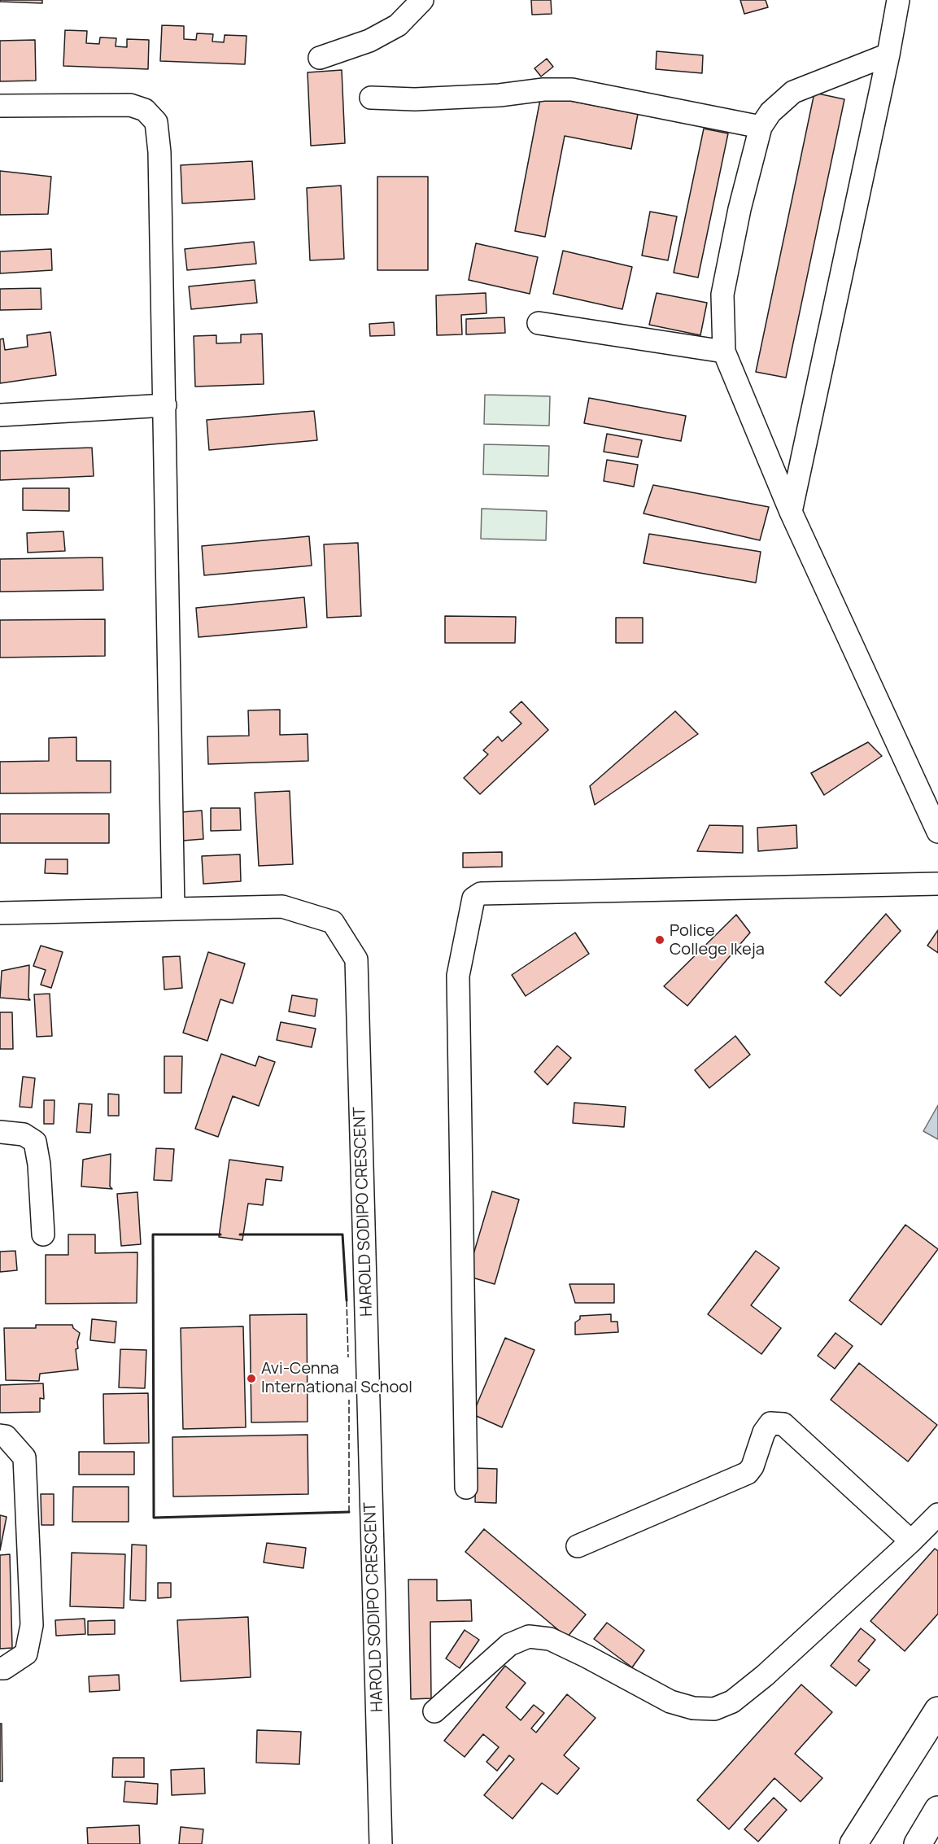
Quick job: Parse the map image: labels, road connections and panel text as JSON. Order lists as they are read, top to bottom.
{
  "streets": {
    "street": ["HAROLD SODIPO CRESCENT"]
  },
  "places": ["Police College Ikeja", "Avi-Cenna International School"]
}
